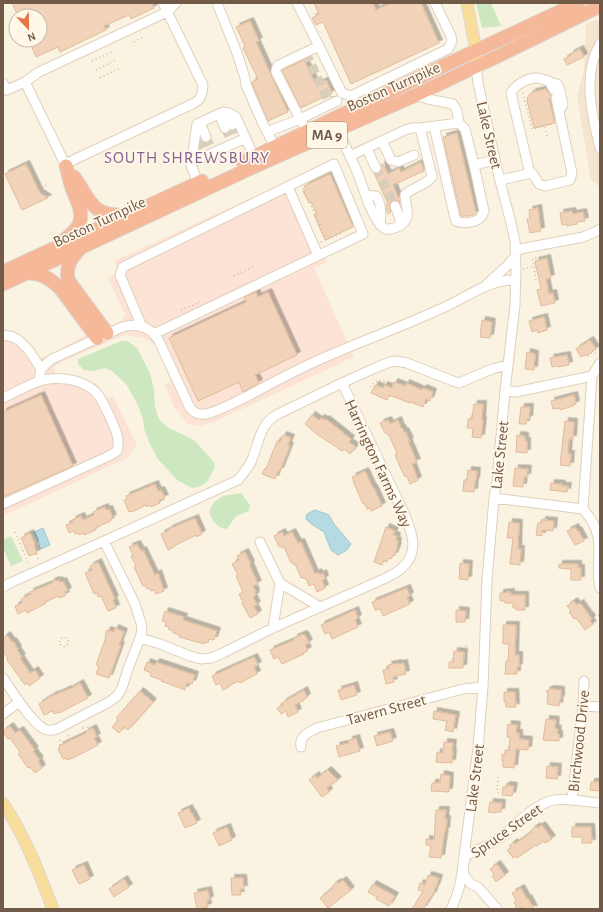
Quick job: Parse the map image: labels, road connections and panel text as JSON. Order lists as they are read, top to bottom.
{
  "streets": {
    "highway": ["Boston Turnpike", "MA 9"],
    "main road": ["Lake Street"],
    "street": [
      "Harrington Farms Way",
      "Tavern Street",
      "Birchwood Drive",
      "Spruce Street"
    ]
  },
  "crossings": [
    ["Boston Turnpike", "Lake Street"],
    ["Lake Street", "Harrington Farms Way"],
    ["Lake Street", "Tavern Street"],
    ["Lake Street", "Spruce Street"],
    ["Birchwood Drive", "Spruce Street"]
  ],
  "districts": ["SOUTH SHREWSBURY"],
  "north": "bottom"
}
